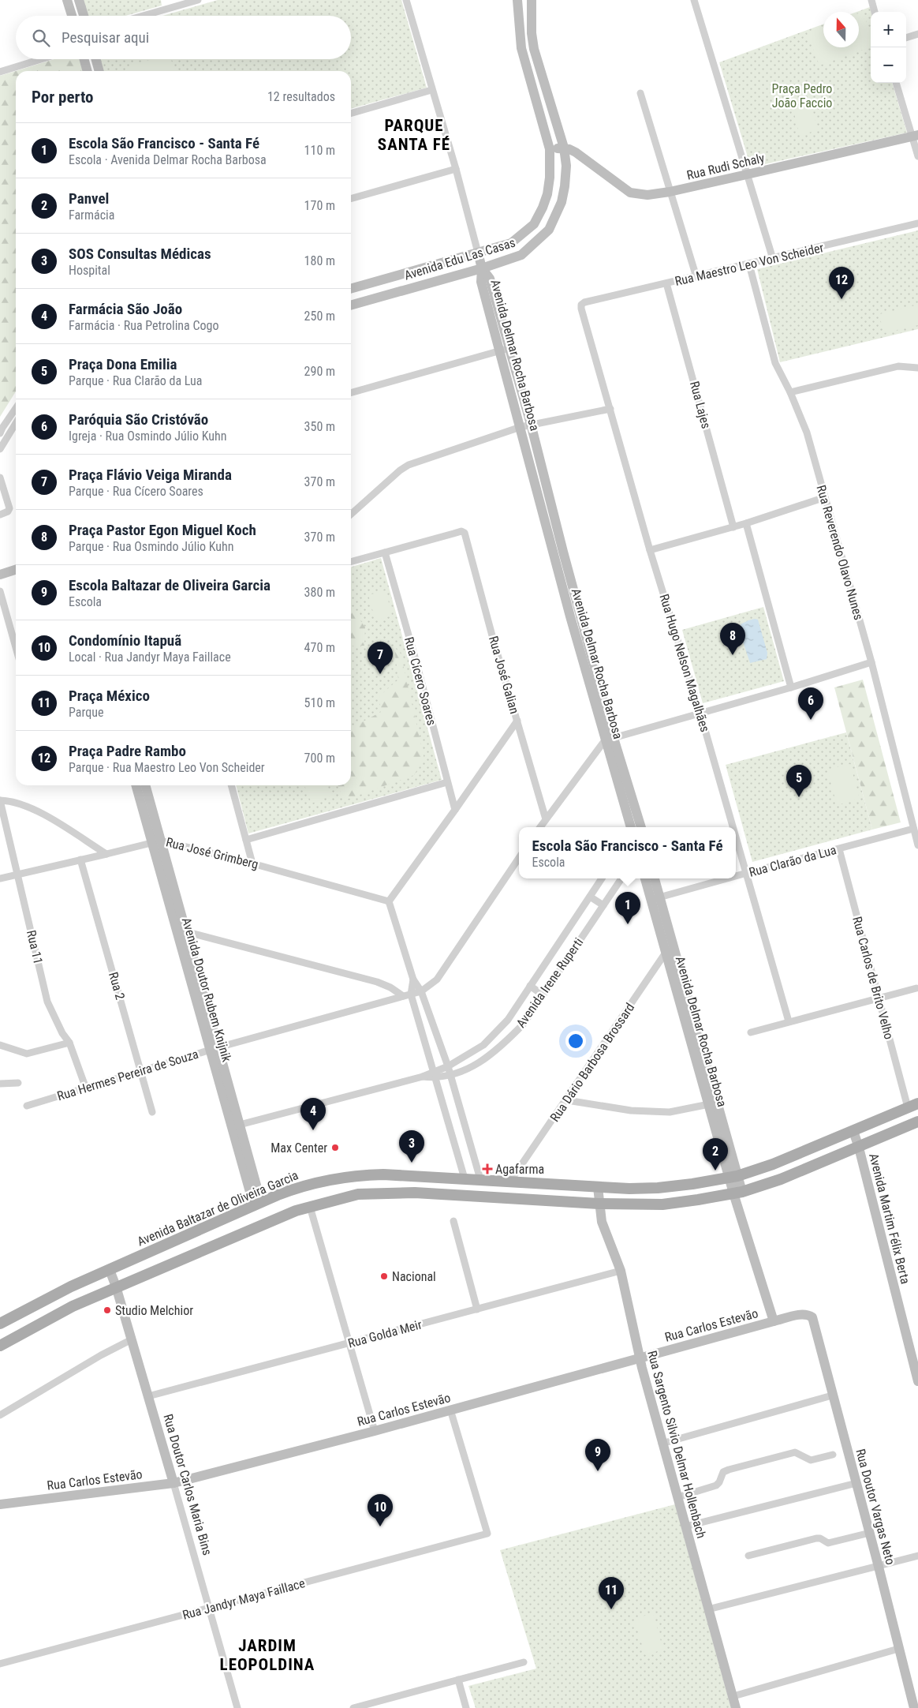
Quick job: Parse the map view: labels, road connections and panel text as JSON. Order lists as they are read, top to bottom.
{
  "streets": {
    "main road": ["Avenida Baltazar de Oliveira Garcia"],
    "street": [
      "Rua Rudi Schaly",
      "Avenida Edu Las Casas",
      "Rua Maestro Leo Von Scheider",
      "Avenida Delmar Rocha Barbosa",
      "Rua Lajes",
      "Rua Reverendo Olavo Nunes",
      "Rua Hugo Nelson Magalhães",
      "Rua José Galian",
      "Rua Cícero Soares",
      "Rua José Grimberg",
      "Rua Clarão da Lua",
      "Rua 11",
      "Rua Carlos de Brito Velho",
      "Avenida Irene Ruperti",
      "Rua 2",
      "Avenida Doutor Rubem Knijnik",
      "Rua Dário Barbosa Brossard",
      "Rua Hermes Pereira de Souza",
      "Avenida Martim Félix Berta",
      "Rua Carlos Estevão",
      "Rua Golda Meir",
      "Rua Sargento Silvio Delmar Hollenbach",
      "Rua Doutor Carlos Maria Bins",
      "Rua Doutor Vargas Neto",
      "Rua Jandyr Maya Faillace"
    ]
  },
  "crossings": [
    ["Rua Rudi Schaly", "Avenida Edu Las Casas"],
    ["Avenida Edu Las Casas", "Avenida Delmar Rocha Barbosa"],
    ["Rua Maestro Leo Von Scheider", "Rua Lajes"],
    ["Rua Maestro Leo Von Scheider", "Rua Reverendo Olavo Nunes"],
    ["Rua Maestro Leo Von Scheider", "Rua Hugo Nelson Magalhães"],
    ["Avenida Delmar Rocha Barbosa", "Rua Clarão da Lua"],
    ["Avenida Delmar Rocha Barbosa", "Rua Dário Barbosa Brossard"],
    ["Avenida Delmar Rocha Barbosa", "Avenida Baltazar de Oliveira Garcia"],
    ["Avenida Delmar Rocha Barbosa", "Rua Carlos Estevão"],
    ["Rua Reverendo Olavo Nunes", "Rua Clarão da Lua"],
    ["Rua Hugo Nelson Magalhães", "Rua Clarão da Lua"],
    ["Rua José Galian", "Rua Cícero Soares"],
    ["Rua José Grimberg", "Rua 11"],
    ["Rua José Grimberg", "Rua 2"],
    ["Rua José Grimberg", "Avenida Doutor Rubem Knijnik"],
    ["Rua Clarão da Lua", "Rua Carlos de Brito Velho"],
    ["Rua 11", "Rua Hermes Pereira de Souza"],
    ["Rua Carlos de Brito Velho", "Avenida Baltazar de Oliveira Garcia"],
    ["Rua 2", "Rua Hermes Pereira de Souza"],
    ["Avenida Doutor Rubem Knijnik", "Rua Hermes Pereira de Souza"],
    ["Avenida Doutor Rubem Knijnik", "Avenida Baltazar de Oliveira Garcia"],
    ["Rua Dário Barbosa Brossard", "Avenida Baltazar de Oliveira Garcia"],
    ["Avenida Baltazar de Oliveira Garcia", "Avenida Martim Félix Berta"],
    ["Avenida Baltazar de Oliveira Garcia", "Rua Sargento Silvio Delmar Hollenbach"],
    ["Avenida Baltazar de Oliveira Garcia", "Rua Doutor Carlos Maria Bins"],
    ["Rua Carlos Estevão", "Rua Sargento Silvio Delmar Hollenbach"],
    ["Rua Carlos Estevão", "Rua Doutor Carlos Maria Bins"],
    ["Rua Carlos Estevão", "Rua Doutor Vargas Neto"],
    ["Rua Carlos Estevão", "Rua Jandyr Maya Faillace"],
    ["Rua Golda Meir", "Rua Sargento Silvio Delmar Hollenbach"],
    ["Rua Golda Meir", "Rua Doutor Carlos Maria Bins"],
    ["Rua Doutor Carlos Maria Bins", "Rua Jandyr Maya Faillace"]
  ],
  "districts": ["PARQUE SANTA FÉ", "JARDIM LEOPOLDINA"],
  "parks": ["Praça Pedro João Faccio"],
  "places": {
    "other": ["Max Center", "Nacional", "Studio Melchior"],
    "health": ["Agafarma"]
  },
  "north": "top",
  "page": {
    "map_buttons": ["+", "−"],
    "search": "Pesquisar aqui",
    "heading": ["Por perto", "12 resultados"],
    "list": [
      {
        "mark": "1",
        "name": "Escola São Francisco - Santa Fé",
        "note": "Escola · Avenida Delmar Rocha Barbosa",
        "value": "110 m"
      },
      {
        "mark": "2",
        "name": "Panvel",
        "note": "Farmácia",
        "value": "170 m"
      },
      {
        "mark": "3",
        "name": "SOS Consultas Médicas",
        "note": "Hospital",
        "value": "180 m"
      },
      {
        "mark": "4",
        "name": "Farmácia São João",
        "note": "Farmácia · Rua Petrolina Cogo",
        "value": "250 m"
      },
      {
        "mark": "5",
        "name": "Praça Dona Emilia",
        "note": "Parque · Rua Clarão da Lua",
        "value": "290 m"
      },
      {
        "mark": "6",
        "name": "Paróquia São Cristóvão",
        "note": "Igreja · Rua Osmindo Júlio Kuhn",
        "value": "350 m"
      },
      {
        "mark": "7",
        "name": "Praça Flávio Veiga Miranda",
        "note": "Parque · Rua Cícero Soares",
        "value": "370 m"
      },
      {
        "mark": "8",
        "name": "Praça Pastor Egon Miguel Koch",
        "note": "Parque · Rua Osmindo Júlio Kuhn",
        "value": "370 m"
      },
      {
        "mark": "9",
        "name": "Escola Baltazar de Oliveira Garcia",
        "note": "Escola",
        "value": "380 m"
      },
      {
        "mark": "10",
        "name": "Condomínio Itapuã",
        "note": "Local · Rua Jandyr Maya Faillace",
        "value": "470 m"
      },
      {
        "mark": "11",
        "name": "Praça México",
        "note": "Parque",
        "value": "510 m"
      },
      {
        "mark": "12",
        "name": "Praça Padre Rambo",
        "note": "Parque · Rua Maestro Leo Von Scheider",
        "value": "700 m"
      }
    ],
    "pins": [
      "12",
      "8",
      "7",
      "6",
      "5",
      "1",
      "4",
      "3",
      "2",
      "9",
      "10",
      "11"
    ],
    "popup": ["Escola São Francisco - Santa Fé", "Escola"]
  }
}
